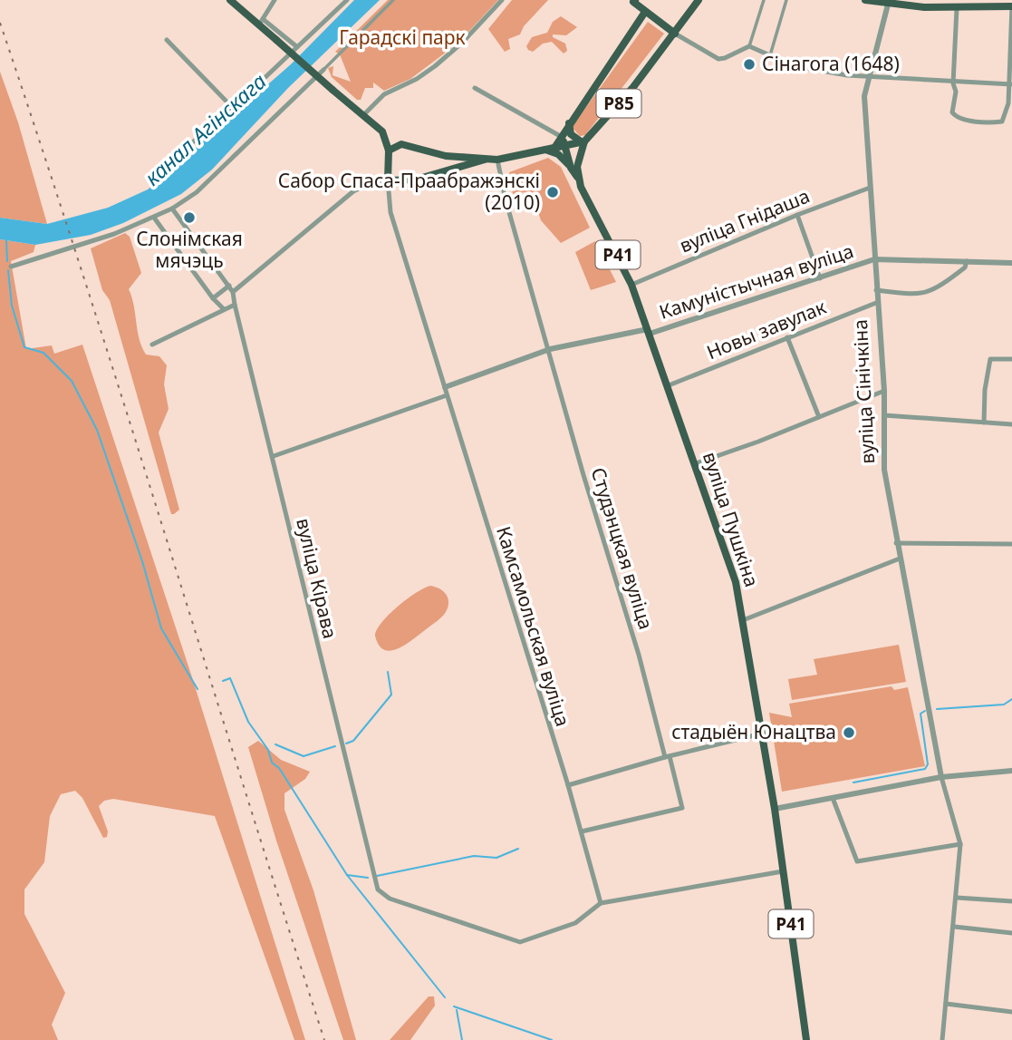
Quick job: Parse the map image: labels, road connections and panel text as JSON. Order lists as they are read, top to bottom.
{
  "streets": {
    "main road": ["Р85", "Р41", "вуліца Пушкіна"],
    "street": [
      "вуліца Гнідаша",
      "Камуністычная вуліца",
      "Новы завулак",
      "вуліца Сінічкіна",
      "Студэнцкая вуліца",
      "вуліца Кірава",
      "Камсамольская вуліца"
    ]
  },
  "crossings": [
    ["Р85", "вуліца Пушкіна"],
    ["вуліца Гнідаша", "вуліца Сінічкіна"],
    ["вуліца Гнідаша", "вуліца Пушкіна"],
    ["Р41", "вуліца Пушкіна"],
    ["Камуністычная вуліца", "вуліца Сінічкіна"],
    ["Камуністычная вуліца", "вуліца Пушкіна"],
    ["Камуністычная вуліца", "Студэнцкая вуліца"],
    ["Камуністычная вуліца", "Камсамольская вуліца"],
    ["Новы завулак", "вуліца Сінічкіна"],
    ["Новы завулак", "вуліца Пушкіна"],
    ["Студэнцкая вуліца", "Камсамольская вуліца"],
    ["вуліца Кірава", "Камсамольская вуліца"]
  ],
  "water": ["канал Агінскага"],
  "parks": ["Гарадскі парк"],
  "places": [
    "Сінагога (1648)",
    "Сабор Спаса-Праабражэнскі (2010)",
    "Слонімская мячэць",
    "стадыён Юнацтва"
  ]
}
